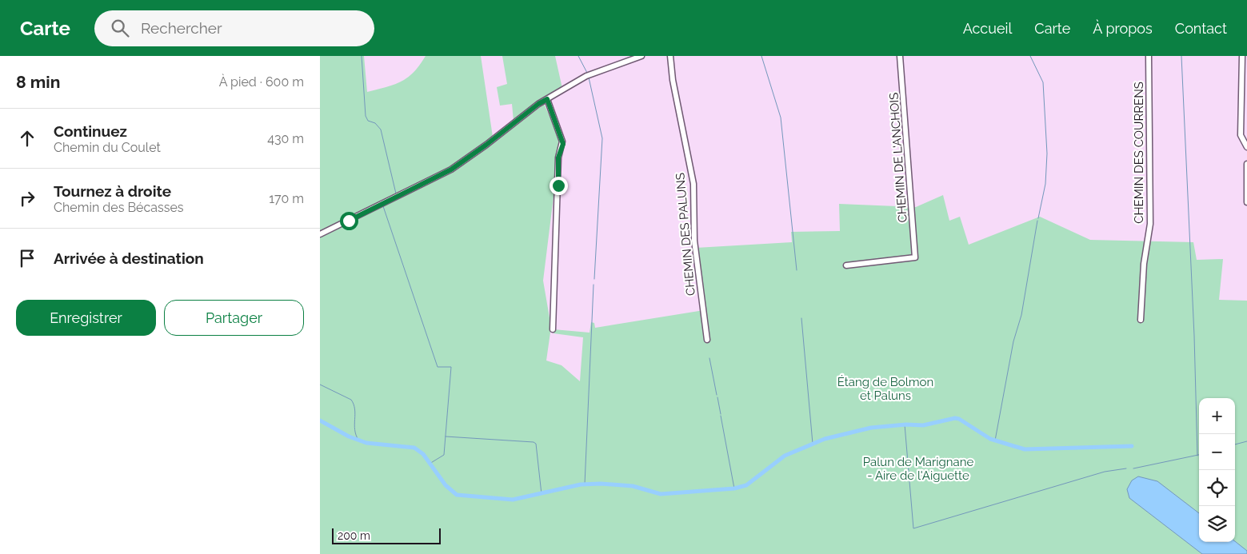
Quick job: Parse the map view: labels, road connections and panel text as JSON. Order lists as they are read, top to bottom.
{
  "streets": {
    "street": ["CHEMIN DES COURRENS", "CHEMIN DE L'ANCHOIS", "CHEMIN DES PALUNS"]
  },
  "parks": ["Étang de Bolmon et Paluns", "Palun de Marignane - Aire de l'Aiguette"],
  "scale_bar": "200 m",
  "page": {
    "header": "Carte",
    "search": "Rechercher",
    "nav": [
      "Accueil",
      "Carte",
      "À propos",
      "Contact"
    ],
    "heading": ["8 min", "À pied · 600 m"],
    "list": [
      ["Continuez", "Chemin du Coulet", "430 m"],
      ["Tournez à droite", "Chemin des Bécasses", "170 m"],
      "Arrivée à destination"
    ],
    "buttons": ["Enregistrer", "Partager"],
    "map_buttons": ["+", "−"],
    "scale": "200 m"
  }
}
